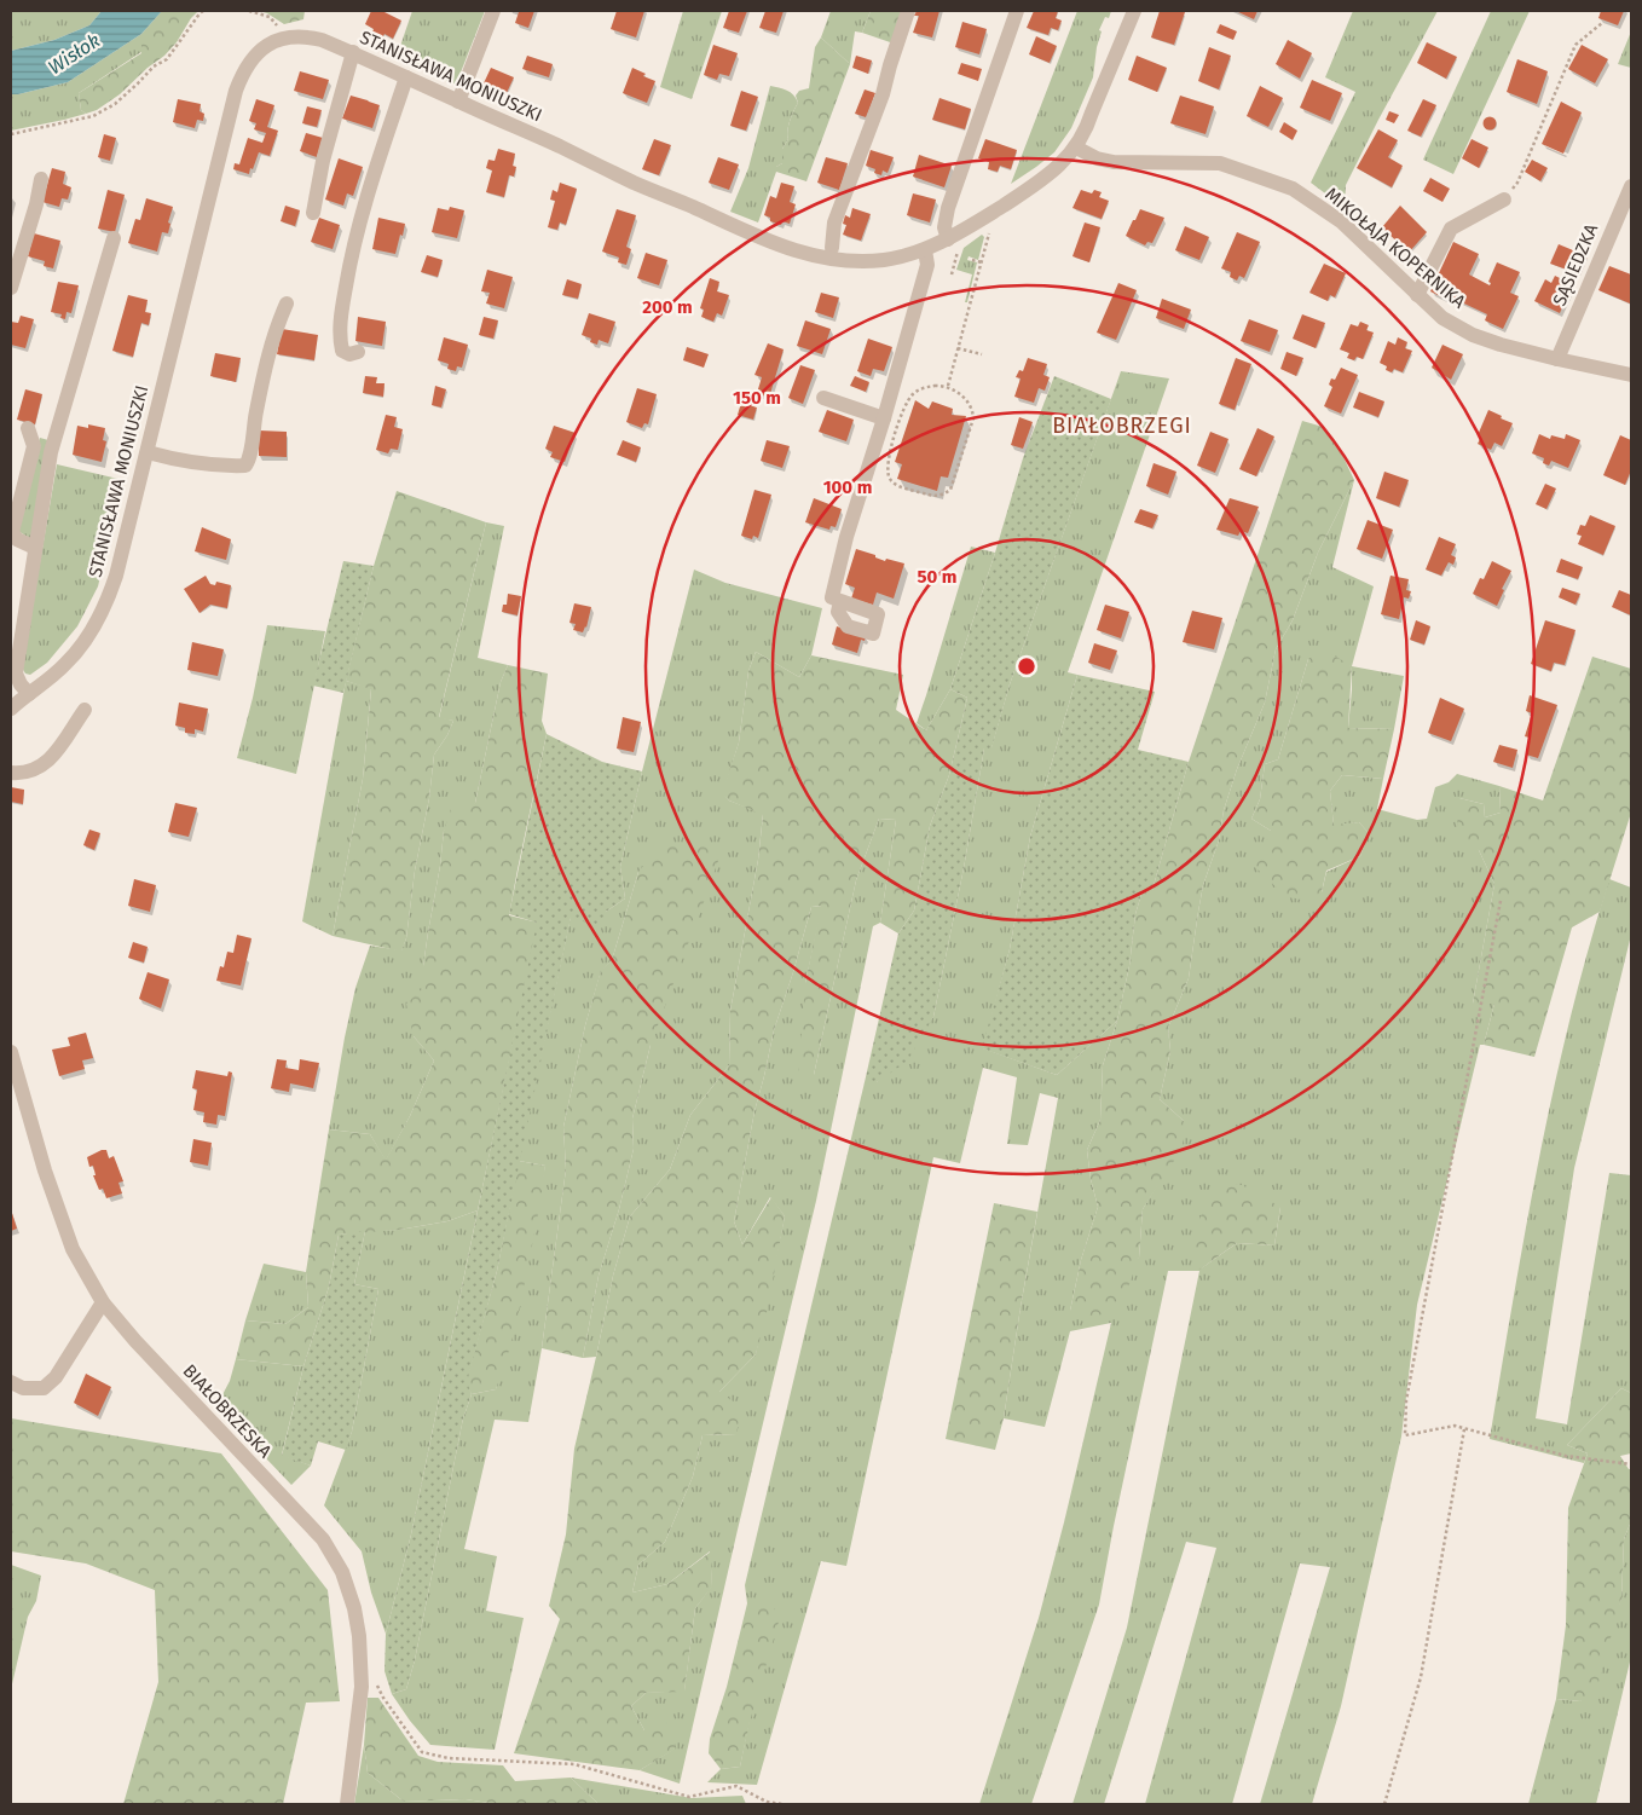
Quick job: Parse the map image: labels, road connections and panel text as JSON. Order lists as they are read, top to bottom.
{
  "streets": {
    "street": [
      "STANISŁAWA MONIUSZKI",
      "MIKOŁAJA KOPERNIKA",
      "SĄSIEDZKA",
      "BIAŁOBRZESKA"
    ]
  },
  "crossings": [
    ["STANISŁAWA MONIUSZKI", "MIKOŁAJA KOPERNIKA"],
    ["MIKOŁAJA KOPERNIKA", "SĄSIEDZKA"]
  ],
  "districts": ["BIAŁOBRZEGI"],
  "water": ["Wisłok"],
  "rings": [
    "200 m",
    "150 m",
    "100 m",
    "50 m"
  ]
}
